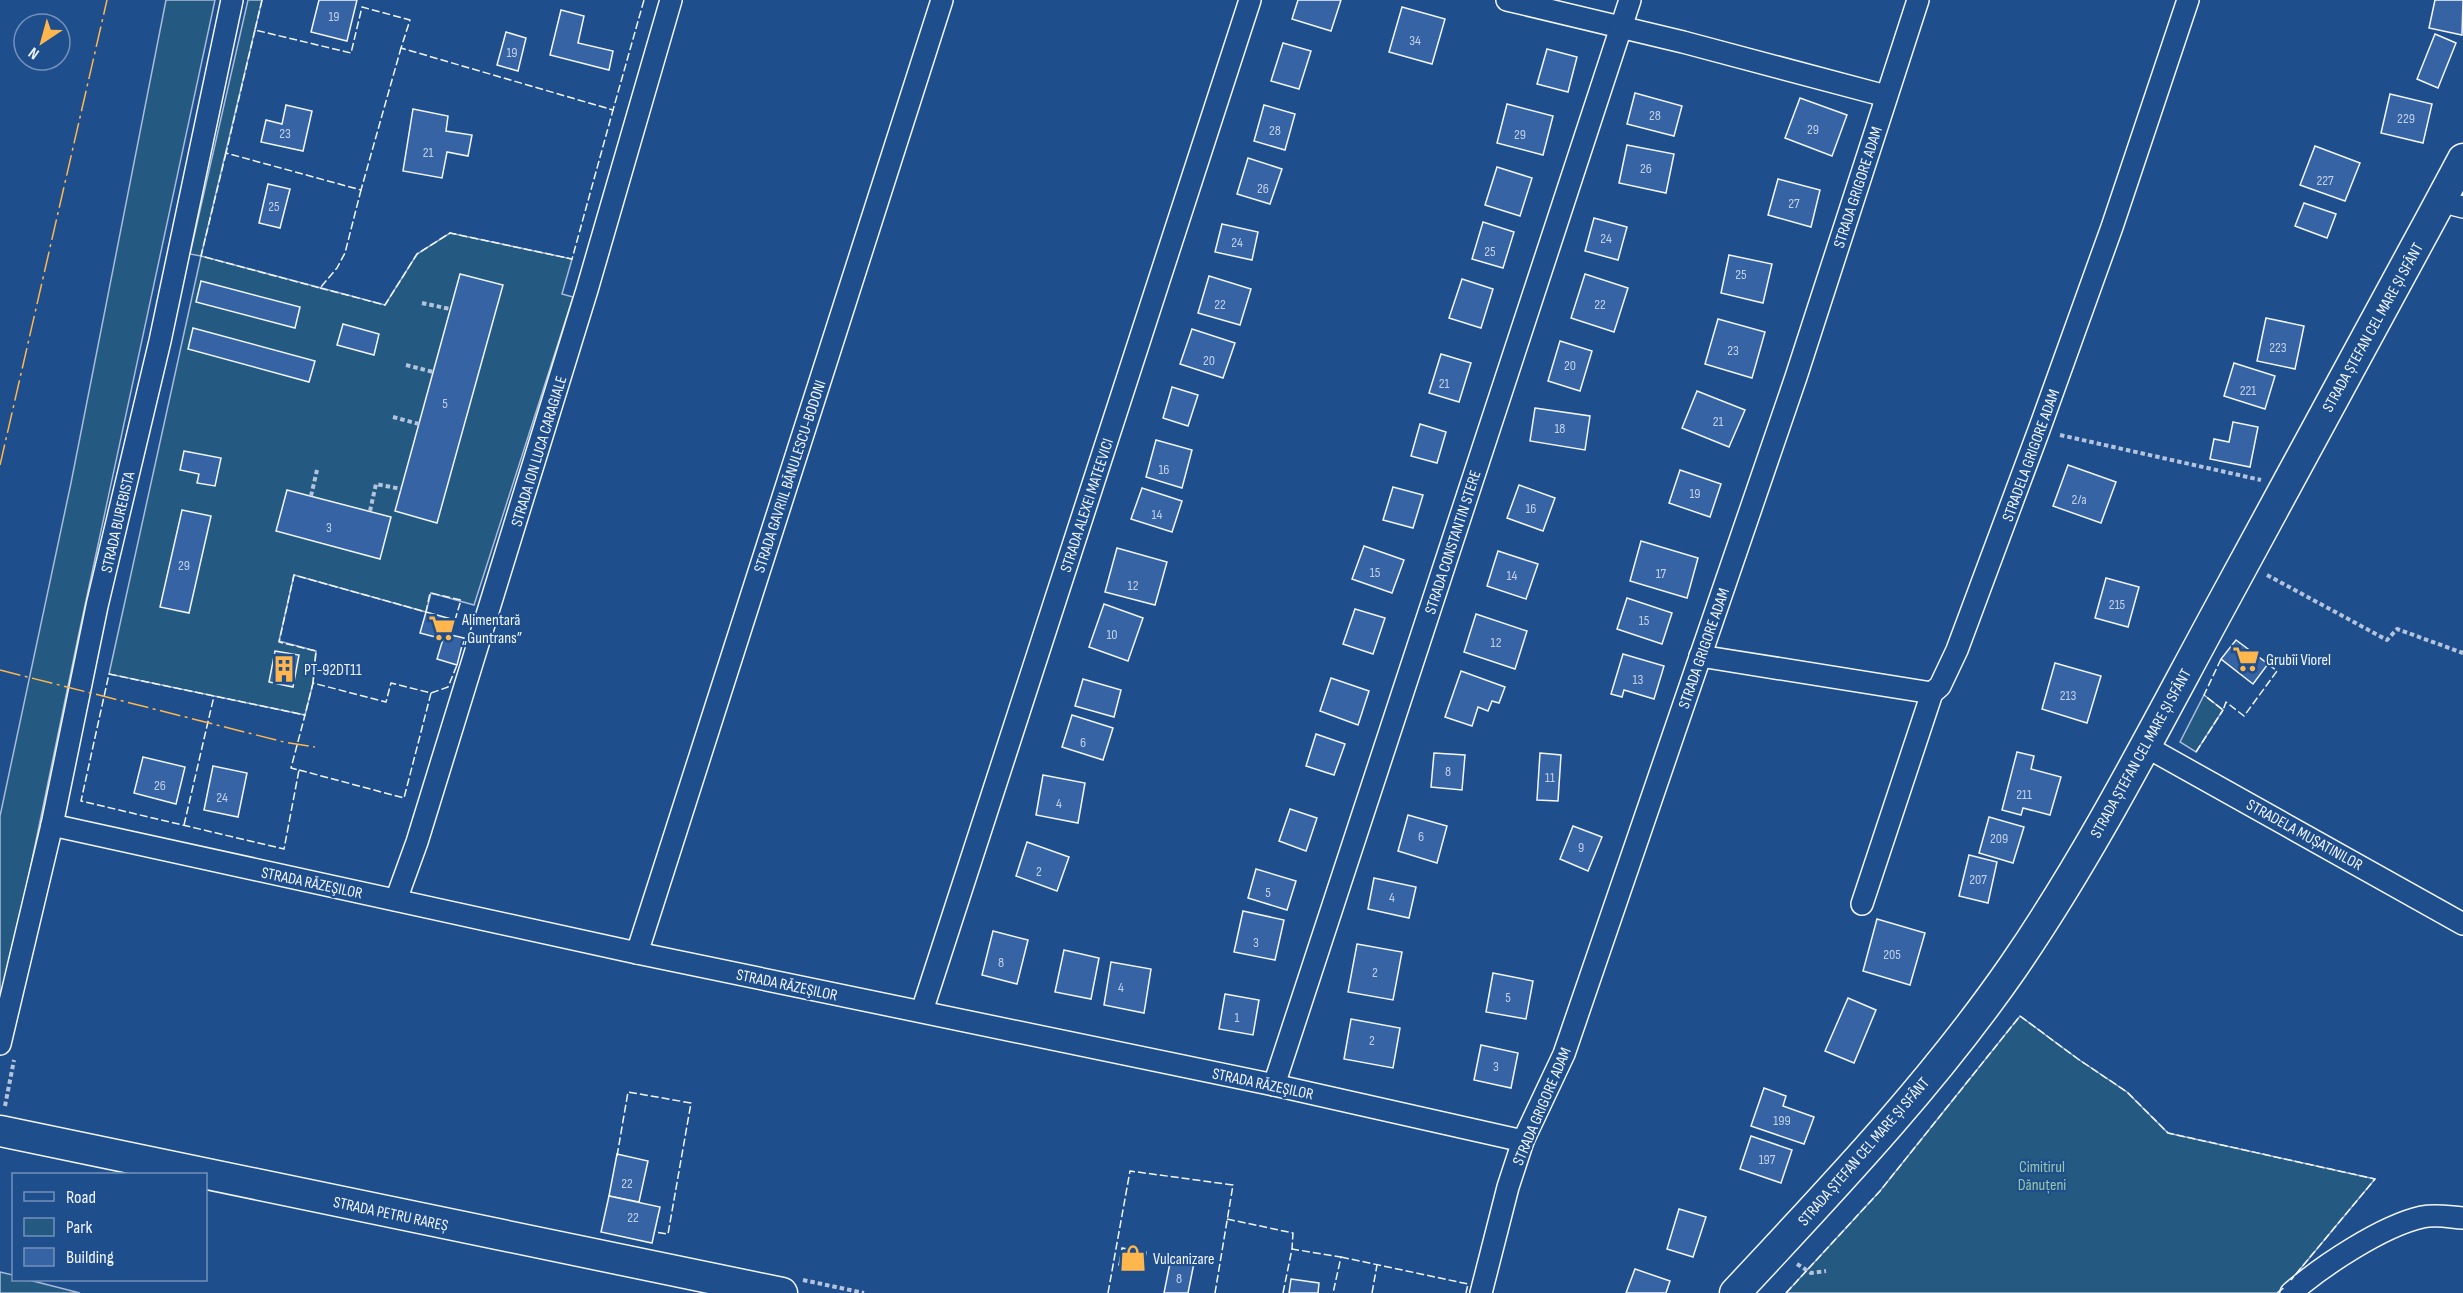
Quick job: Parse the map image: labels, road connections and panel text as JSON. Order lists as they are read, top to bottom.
{
  "streets": {
    "main road": ["STRADA ȘTEFAN CEL MARE ȘI SFÂNT", "STRADA PETRU RAREȘ"],
    "street": [
      "STRADA GRIGORE ADAM",
      "STRADA ION LUCA CARAGIALE",
      "STRADELA GRIGORE ADAM",
      "STRADA GAVRIIL BĂNULESCU-BODONI",
      "STRADA ALEXEI MATEEVICI",
      "STRADA BUREBISTA",
      "STRADA CONSTANTIN STERE",
      "STRADELA MUȘATINILOR",
      "STRADA RĂZEŞILOR"
    ]
  },
  "crossings": [
    ["STRADA GRIGORE ADAM", "STRADA RĂZEŞILOR"],
    ["STRADA ȘTEFAN CEL MARE ȘI SFÂNT", "STRADELA MUȘATINILOR"],
    ["STRADA ION LUCA CARAGIALE", "STRADA RĂZEŞILOR"],
    ["STRADA GAVRIIL BĂNULESCU-BODONI", "STRADA RĂZEŞILOR"],
    ["STRADA ALEXEI MATEEVICI", "STRADA RĂZEŞILOR"],
    ["STRADA BUREBISTA", "STRADA RĂZEŞILOR"],
    ["STRADA CONSTANTIN STERE", "STRADA RĂZEŞILOR"]
  ],
  "parks": ["Cimitirul Dănuțeni"],
  "places": {
    "supermarket": ["Alimentară „Guntrans”", "Grubîi Viorel"],
    "building": ["PT-92DT11"],
    "shop": ["Vulcanizare"]
  },
  "house_numbers": [
    "19",
    "34",
    "19",
    "28",
    "229",
    "29",
    "28",
    "23",
    "29",
    "21",
    "26",
    "227",
    "26",
    "27",
    "25",
    "24",
    "24",
    "25",
    "25",
    "22",
    "22",
    "223",
    "23",
    "20",
    "20",
    "21",
    "221",
    "5",
    "21",
    "18",
    "16",
    "19",
    "2/a",
    "16",
    "14",
    "3",
    "29",
    "15",
    "17",
    "14",
    "12",
    "215",
    "15",
    "10",
    "12",
    "13",
    "213",
    "6",
    "8",
    "11",
    "26",
    "211",
    "24",
    "4",
    "6",
    "209",
    "9",
    "2",
    "207",
    "5",
    "4",
    "3",
    "205",
    "8",
    "2",
    "4",
    "5",
    "1",
    "2",
    "3",
    "199",
    "197",
    "22",
    "22",
    "8"
  ],
  "legend": ["Road", "Park", "Building"],
  "north": "bottom left"
}
